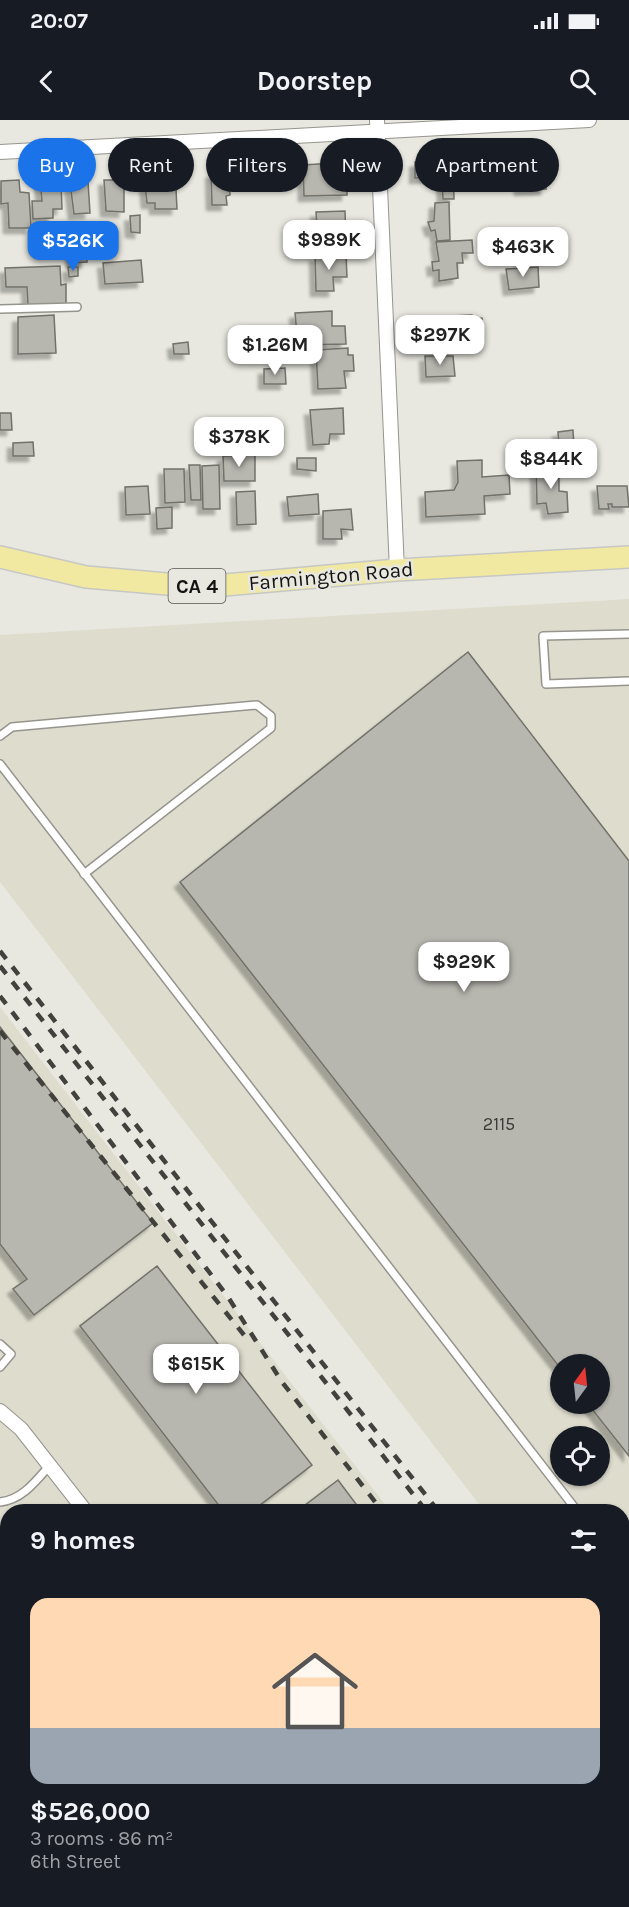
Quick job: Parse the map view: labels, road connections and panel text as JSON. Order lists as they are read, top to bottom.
{
  "streets": {
    "main road": ["Farmington Road", "CA 4"]
  },
  "house_numbers": ["2115"],
  "north": "top",
  "page": {
    "status": "20:07",
    "header": "Doorstep",
    "chip": [
      "Buy",
      "Rent",
      "Filters",
      "New",
      "Apartment"
    ],
    "price": [
      "$989K",
      "$526K",
      "$463K",
      "$297K",
      "$1.26M",
      "$378K",
      "$844K",
      "$929K",
      "$615K"
    ],
    "heading": "9 homes",
    "list": [
      {
        "name": "$526,000",
        "note": "3 rooms · 86 m² · 6th Street"
      }
    ]
  }
}
